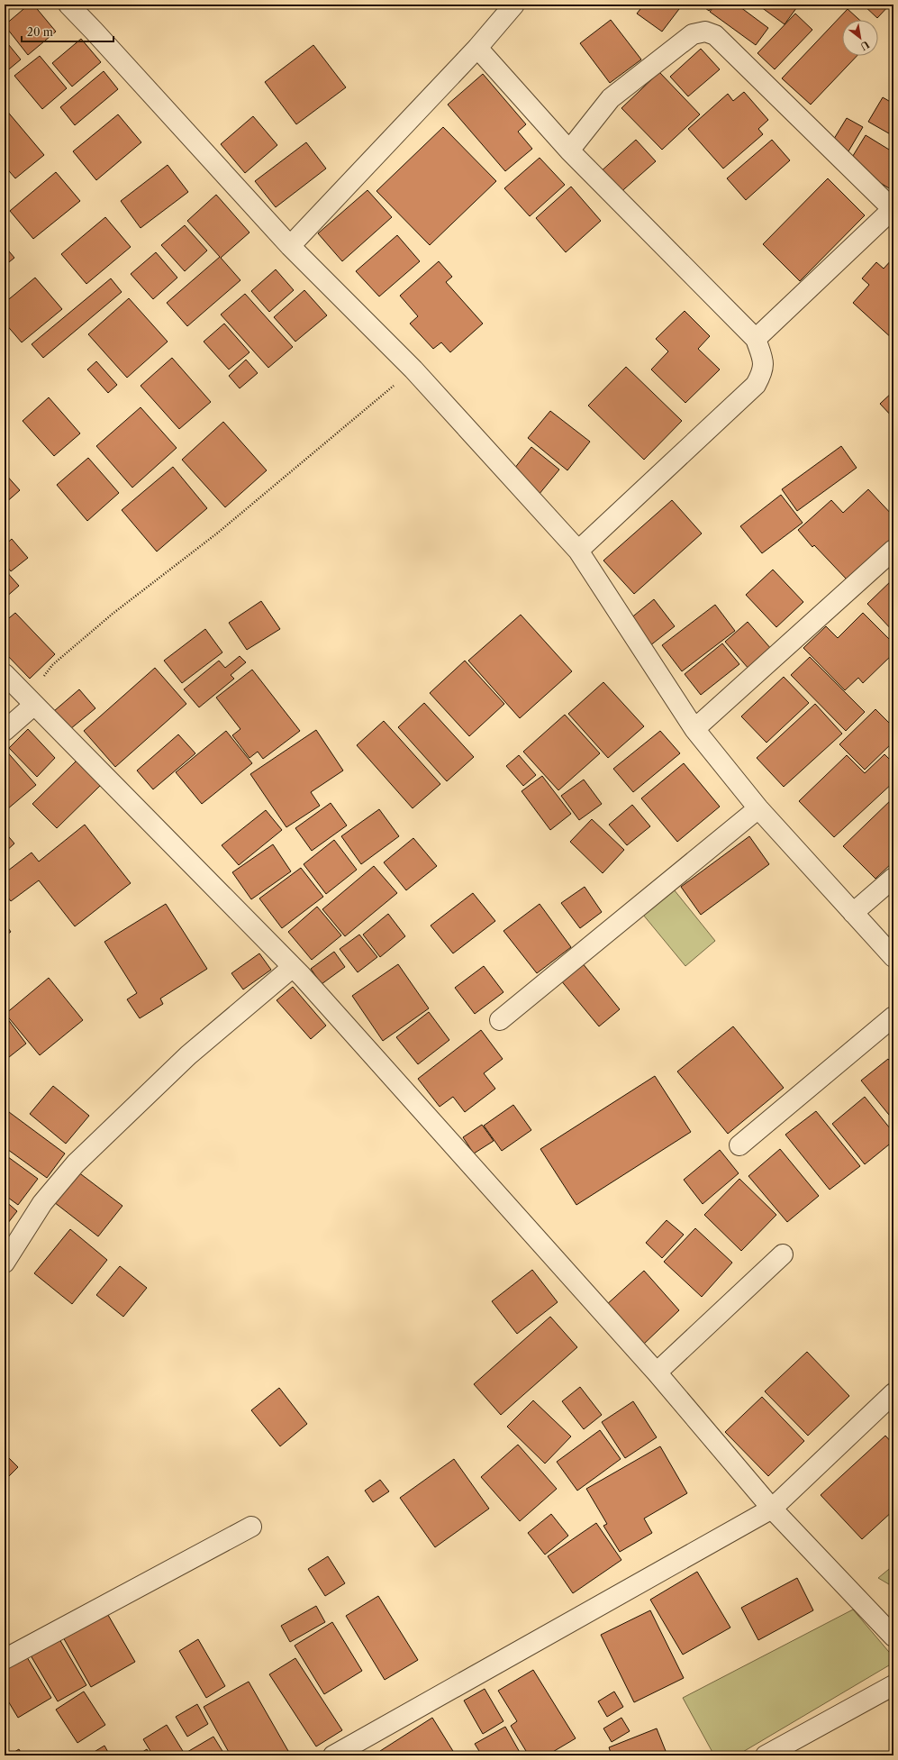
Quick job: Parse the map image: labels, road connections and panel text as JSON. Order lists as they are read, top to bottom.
{
  "scale_bar": "20 m",
  "north": "bottom right"
}
